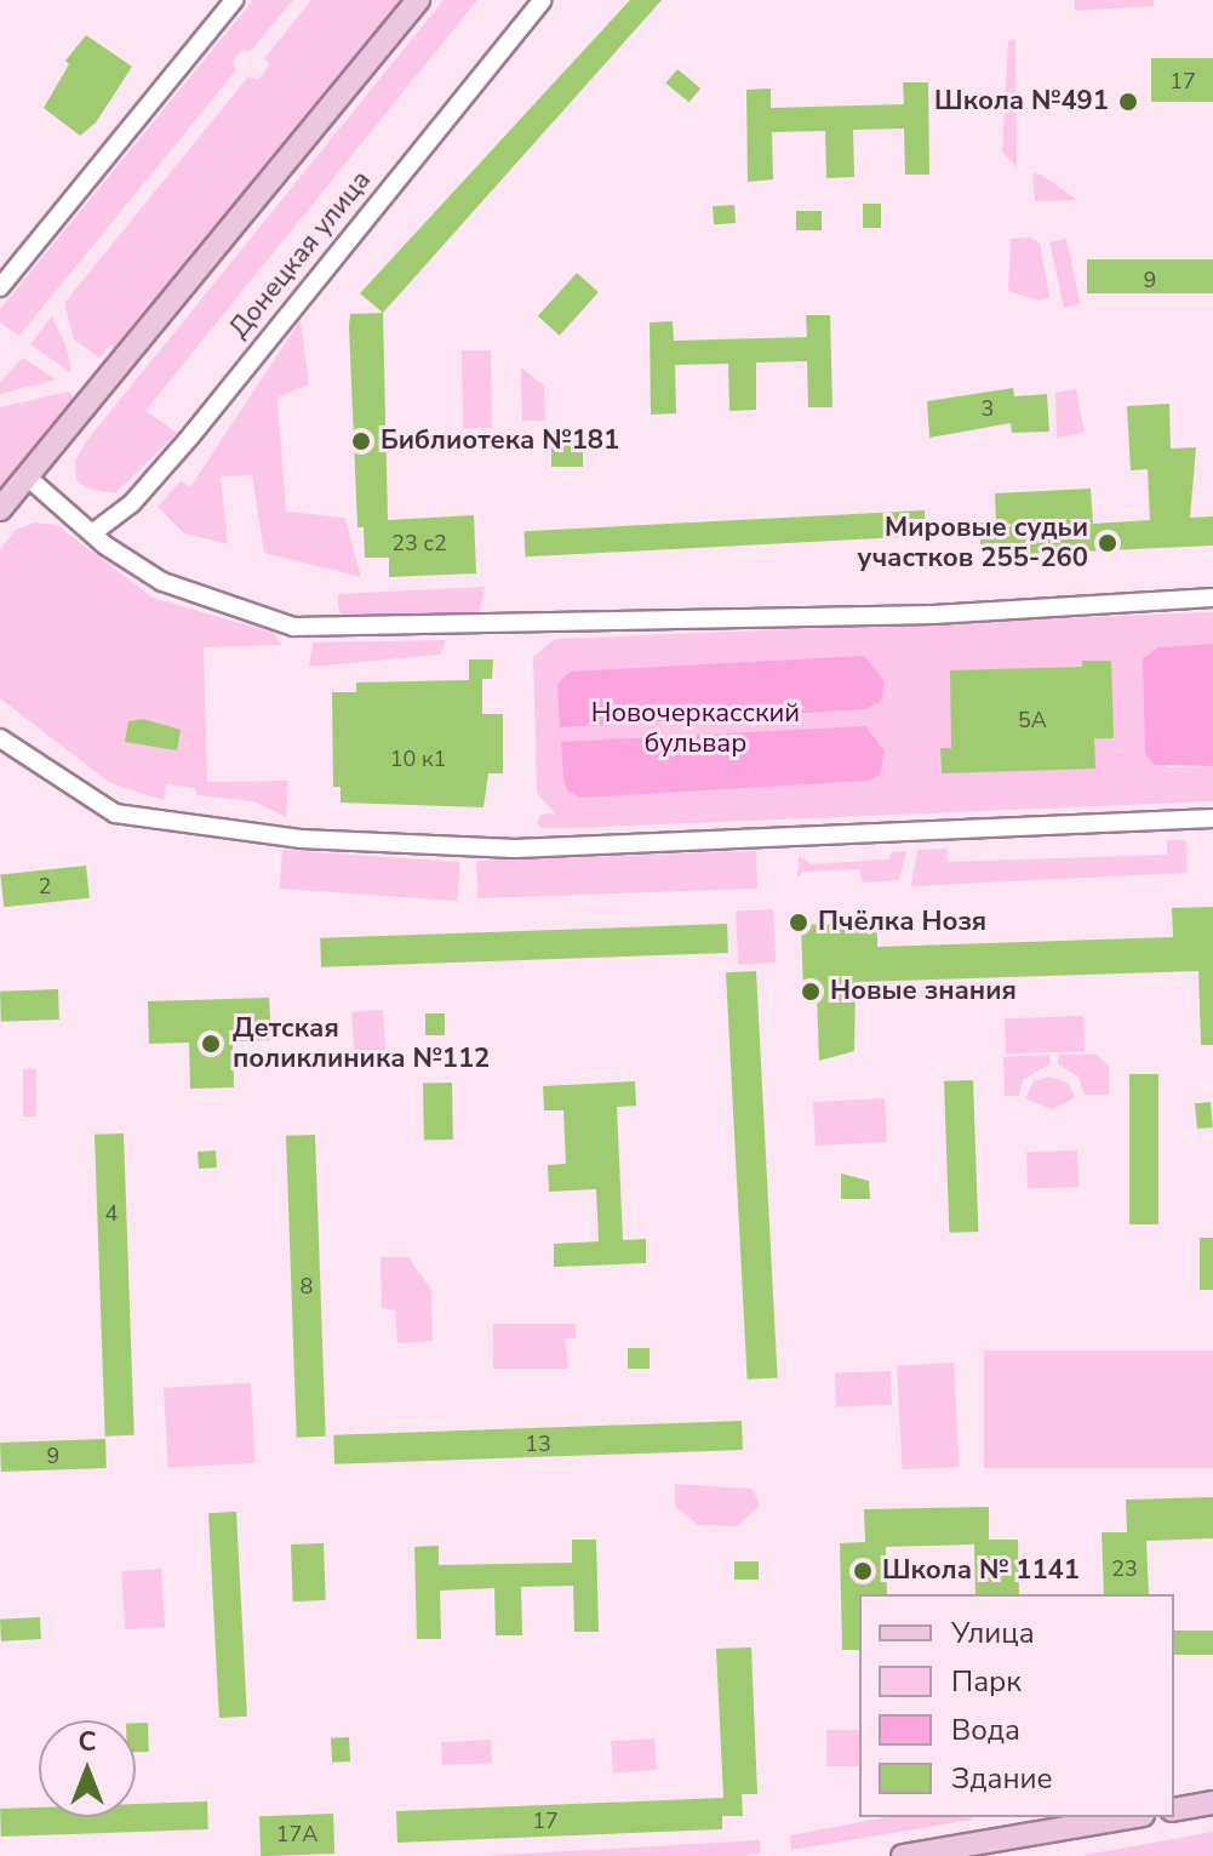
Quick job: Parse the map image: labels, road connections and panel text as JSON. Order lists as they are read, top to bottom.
{
  "streets": {
    "street": ["Донецкая улица"]
  },
  "parks": ["Новочеркасский бульвар"],
  "places": [
    "Школа №491",
    "Библиотека №181",
    "Мировые судьи участков 255-260",
    "Пчёлка Нозя",
    "Новые знания",
    "Детская поликлиника №112",
    "Школа № 1141"
  ],
  "house_numbers": [
    "17",
    "9",
    "3",
    "23 с2",
    "5А",
    "10 к1",
    "2",
    "4",
    "8",
    "13",
    "9",
    "23",
    "17",
    "17А"
  ],
  "legend": [
    "Улица",
    "Парк",
    "Вода",
    "Здание"
  ],
  "north": "top"
}
